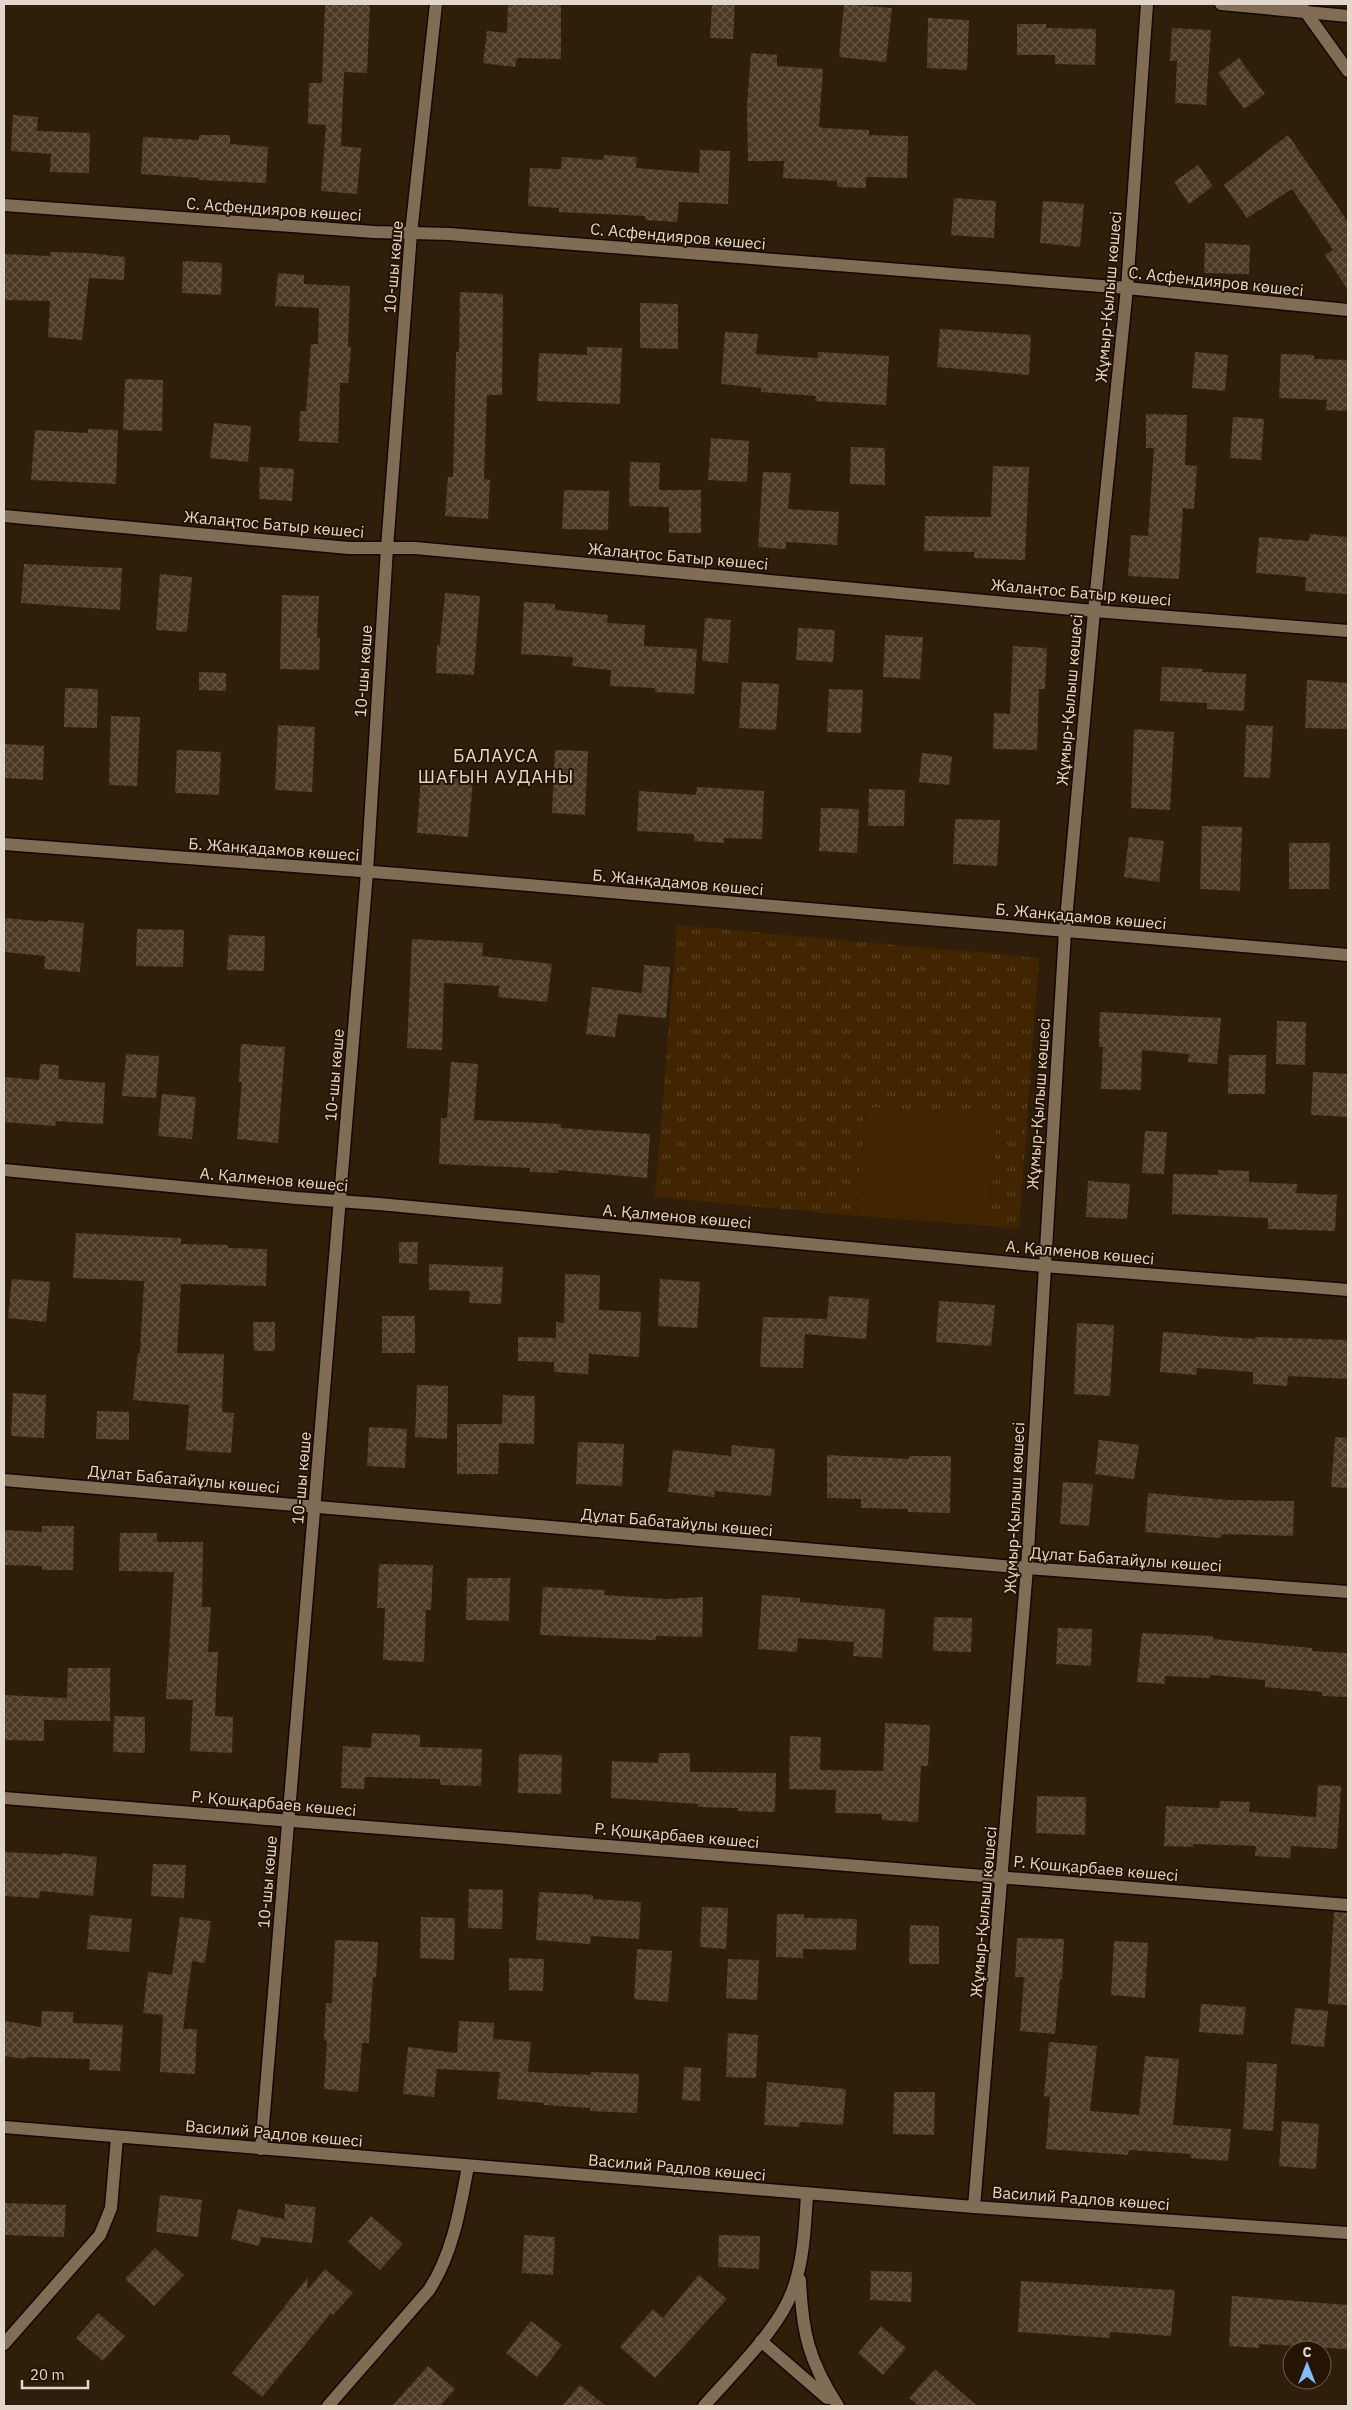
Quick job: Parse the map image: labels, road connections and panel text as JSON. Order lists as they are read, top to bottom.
{
  "streets": {
    "street": [
      "С. Асфендияров көшесі",
      "10-шы көше",
      "Жұмыр-Қылыш көшесі",
      "Жалаңтос Батыр көшесі",
      "Б. Жанқадамов көшесі",
      "А. Қалменов көшесі",
      "Дұлат Бабатайұлы көшесі",
      "Р. Қошқарбаев көшесі",
      "Василий Радлов көшесі"
    ]
  },
  "crossings": [
    ["С. Асфендияров көшесі", "10-шы көше"],
    ["С. Асфендияров көшесі", "Жұмыр-Қылыш көшесі"],
    ["10-шы көше", "Жалаңтос Батыр көшесі"],
    ["10-шы көше", "Б. Жанқадамов көшесі"],
    ["10-шы көше", "А. Қалменов көшесі"],
    ["10-шы көше", "Дұлат Бабатайұлы көшесі"],
    ["10-шы көше", "Р. Қошқарбаев көшесі"],
    ["10-шы көше", "Василий Радлов көшесі"],
    ["Жұмыр-Қылыш көшесі", "Жалаңтос Батыр көшесі"],
    ["Жұмыр-Қылыш көшесі", "Б. Жанқадамов көшесі"],
    ["Жұмыр-Қылыш көшесі", "А. Қалменов көшесі"],
    ["Жұмыр-Қылыш көшесі", "Дұлат Бабатайұлы көшесі"],
    ["Жұмыр-Қылыш көшесі", "Р. Қошқарбаев көшесі"],
    ["Жұмыр-Қылыш көшесі", "Василий Радлов көшесі"]
  ],
  "districts": ["БАЛАУСА ШАҒЫН АУДАНЫ"],
  "scale_bar": "20 m",
  "north": "top"
}
